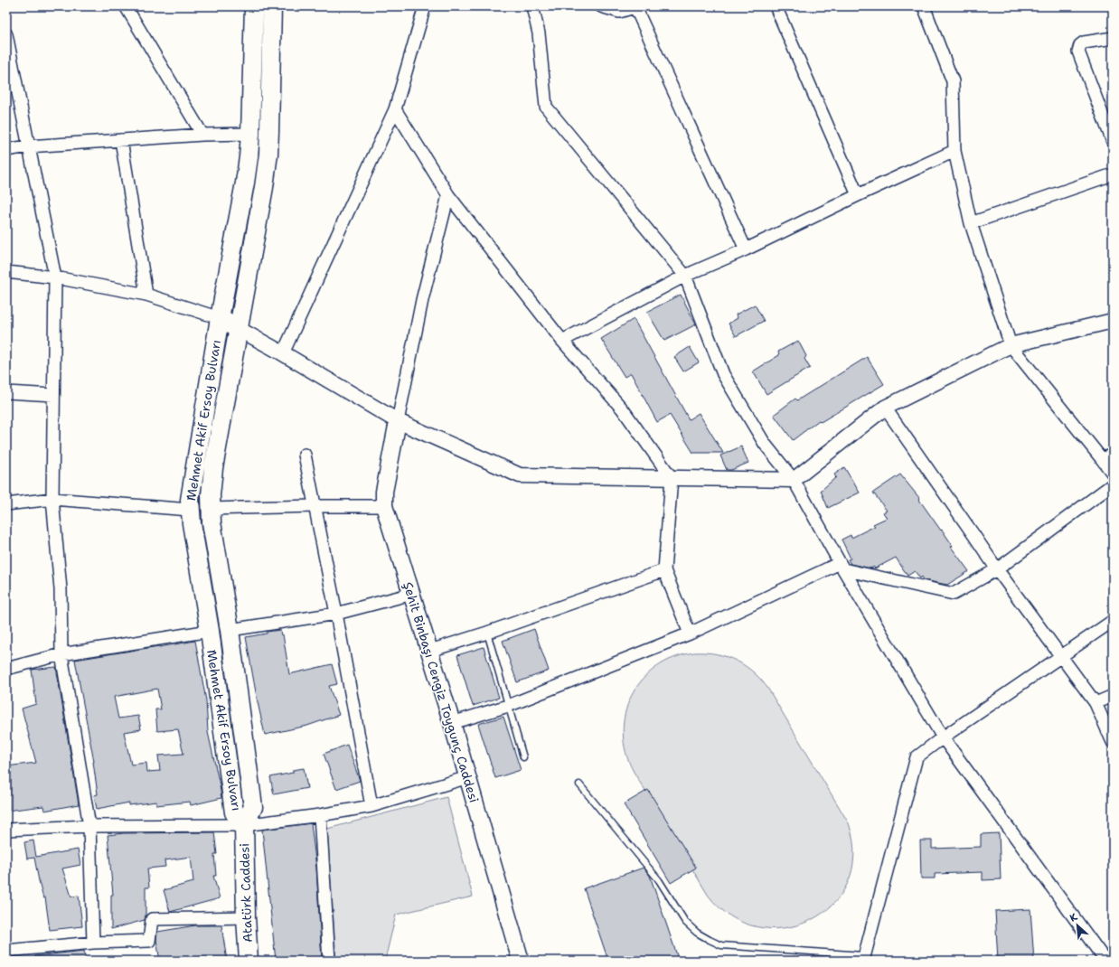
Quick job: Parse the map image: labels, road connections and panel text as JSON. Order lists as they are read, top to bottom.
{
  "streets": {
    "main road": ["Mehmet Akif Ersoy Bulvarı", "Şehit Binbaşı Cengiz Toygunç Caddesi", "Atatürk Caddesi"]
  },
  "crossings": [
    ["Mehmet Akif Ersoy Bulvarı", "Atatürk Caddesi"]
  ],
  "north": "top left"
}
